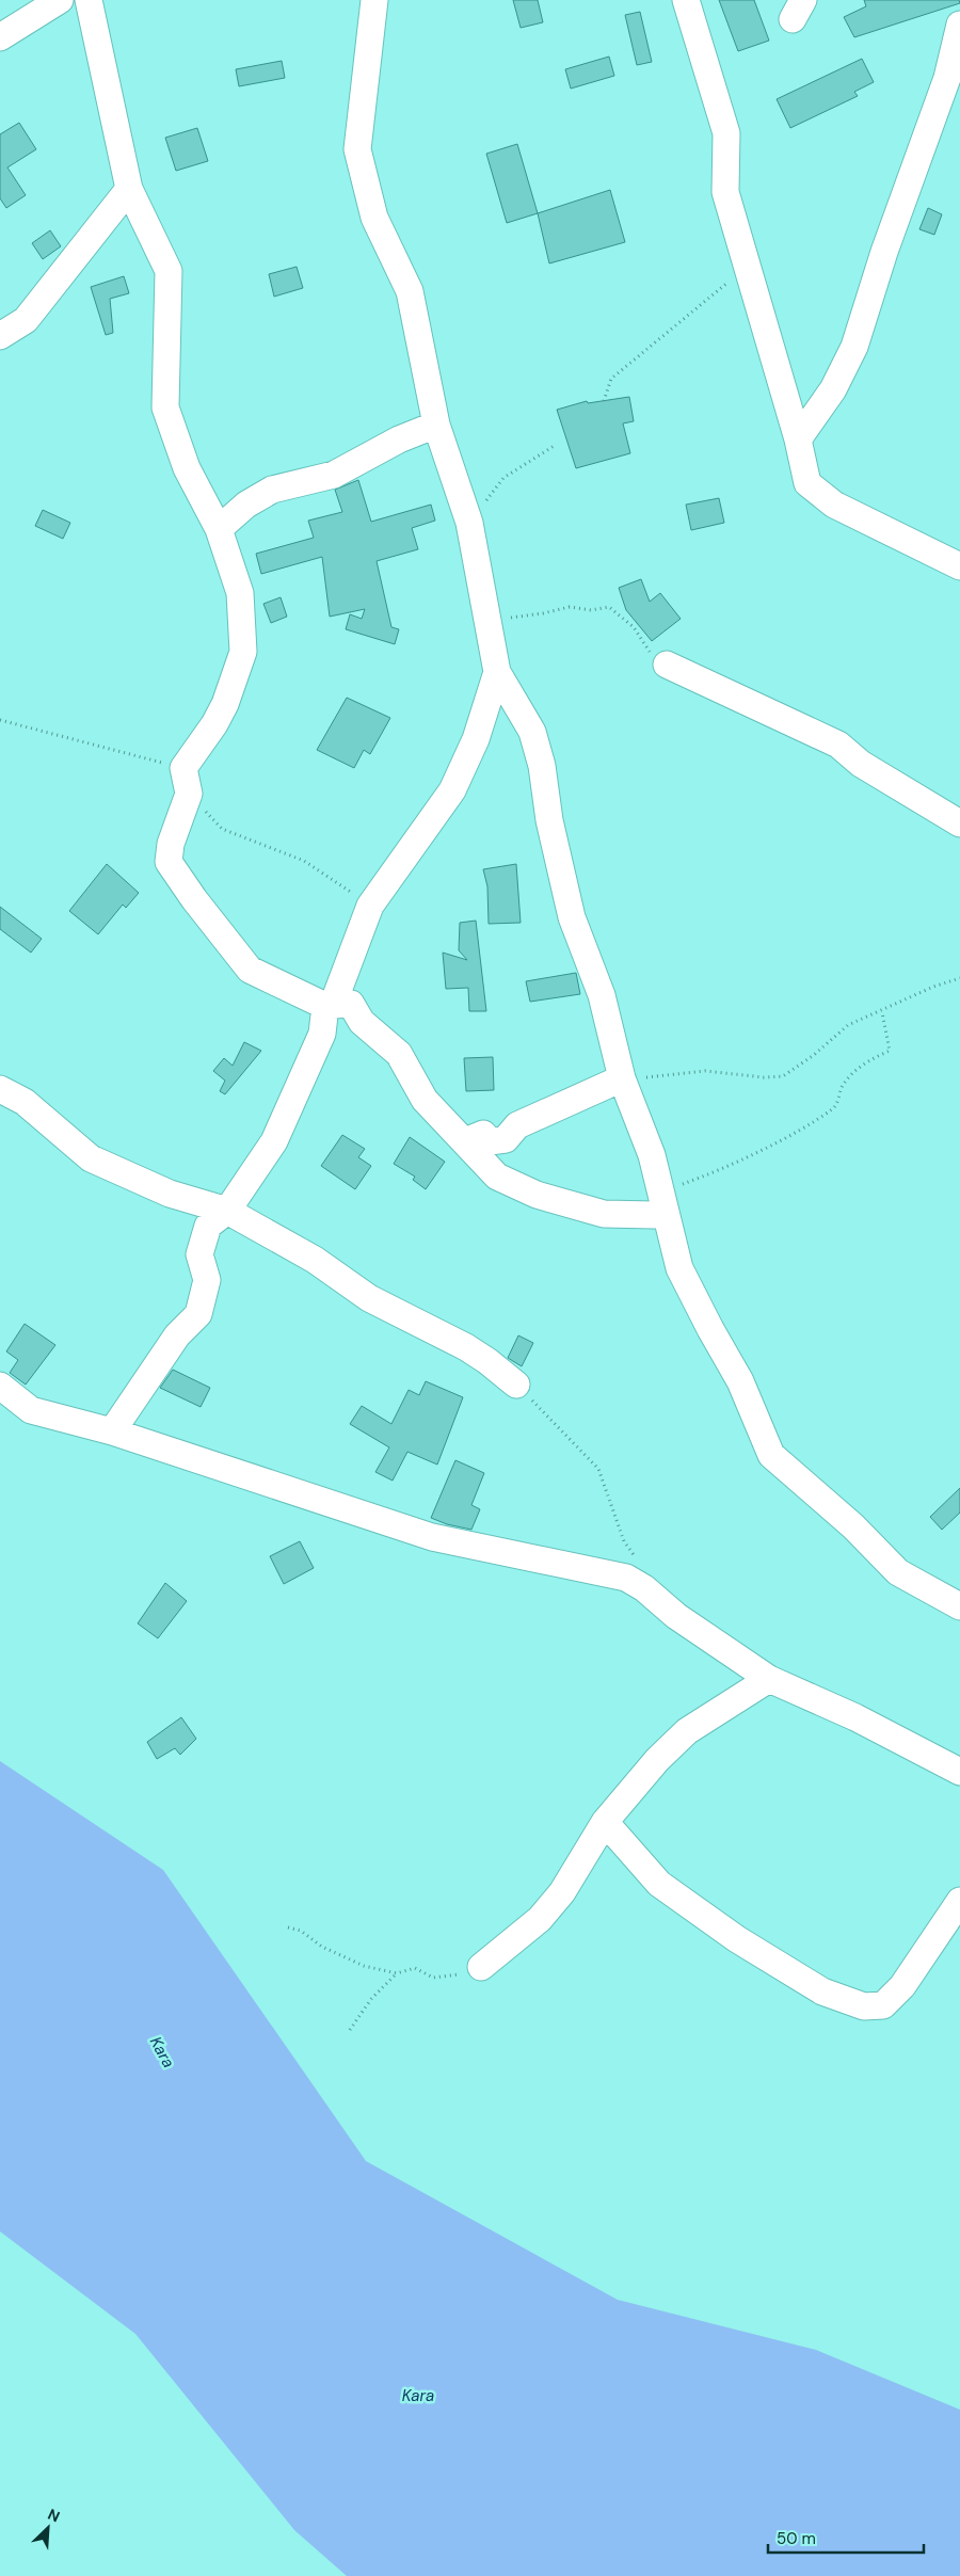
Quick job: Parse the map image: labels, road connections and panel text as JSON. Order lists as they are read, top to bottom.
{
  "water": ["Kara"],
  "scale_bar": "50 m",
  "north": "top right"
}
